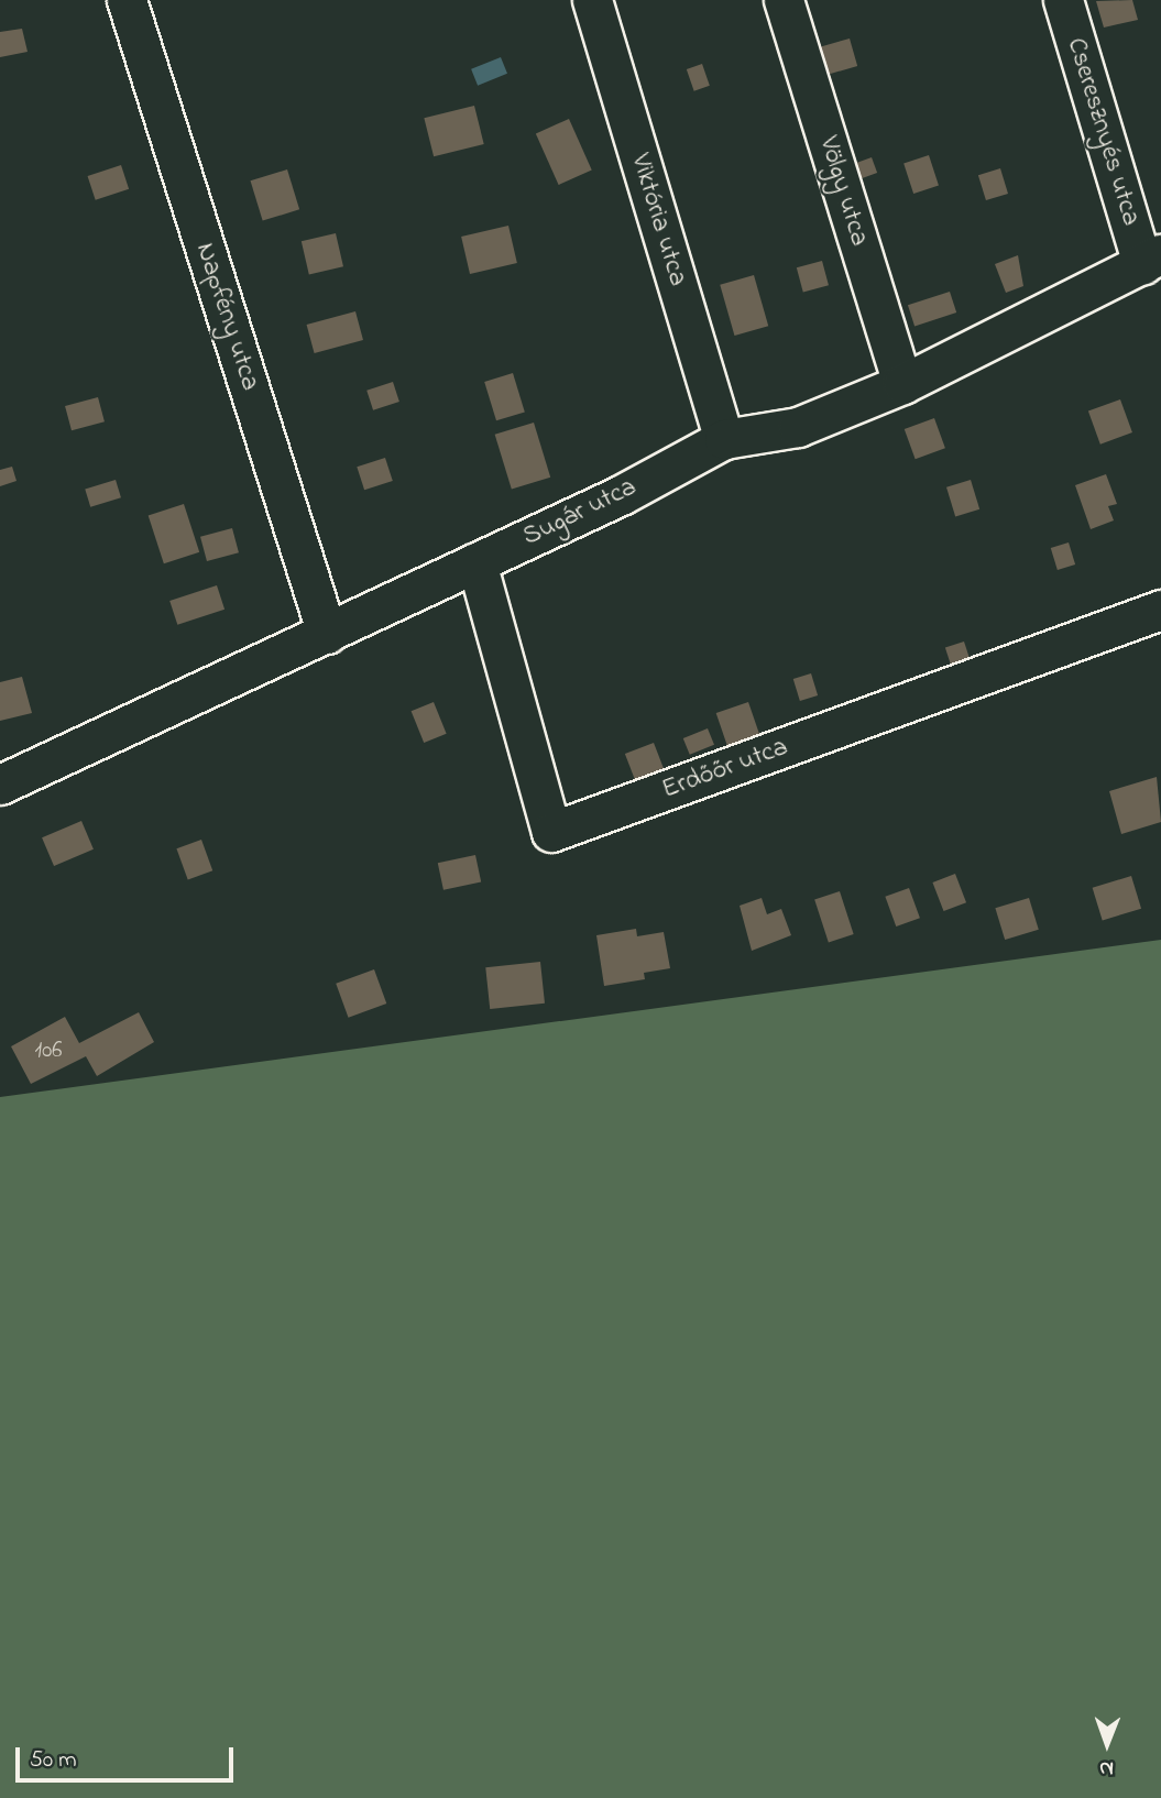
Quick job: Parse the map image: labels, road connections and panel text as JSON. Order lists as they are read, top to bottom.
{
  "streets": {
    "street": [
      "Cseresznyés utca",
      "Völgy utca",
      "Viktória utca",
      "Napfény utca",
      "Sugár utca",
      "Erdőőr utca"
    ]
  },
  "crossings": [
    ["Cseresznyés utca", "Sugár utca"],
    ["Völgy utca", "Sugár utca"],
    ["Viktória utca", "Sugár utca"],
    ["Napfény utca", "Sugár utca"],
    ["Sugár utca", "Erdőőr utca"]
  ],
  "house_numbers": ["106"],
  "scale_bar": "50 m",
  "north": "bottom"
}
